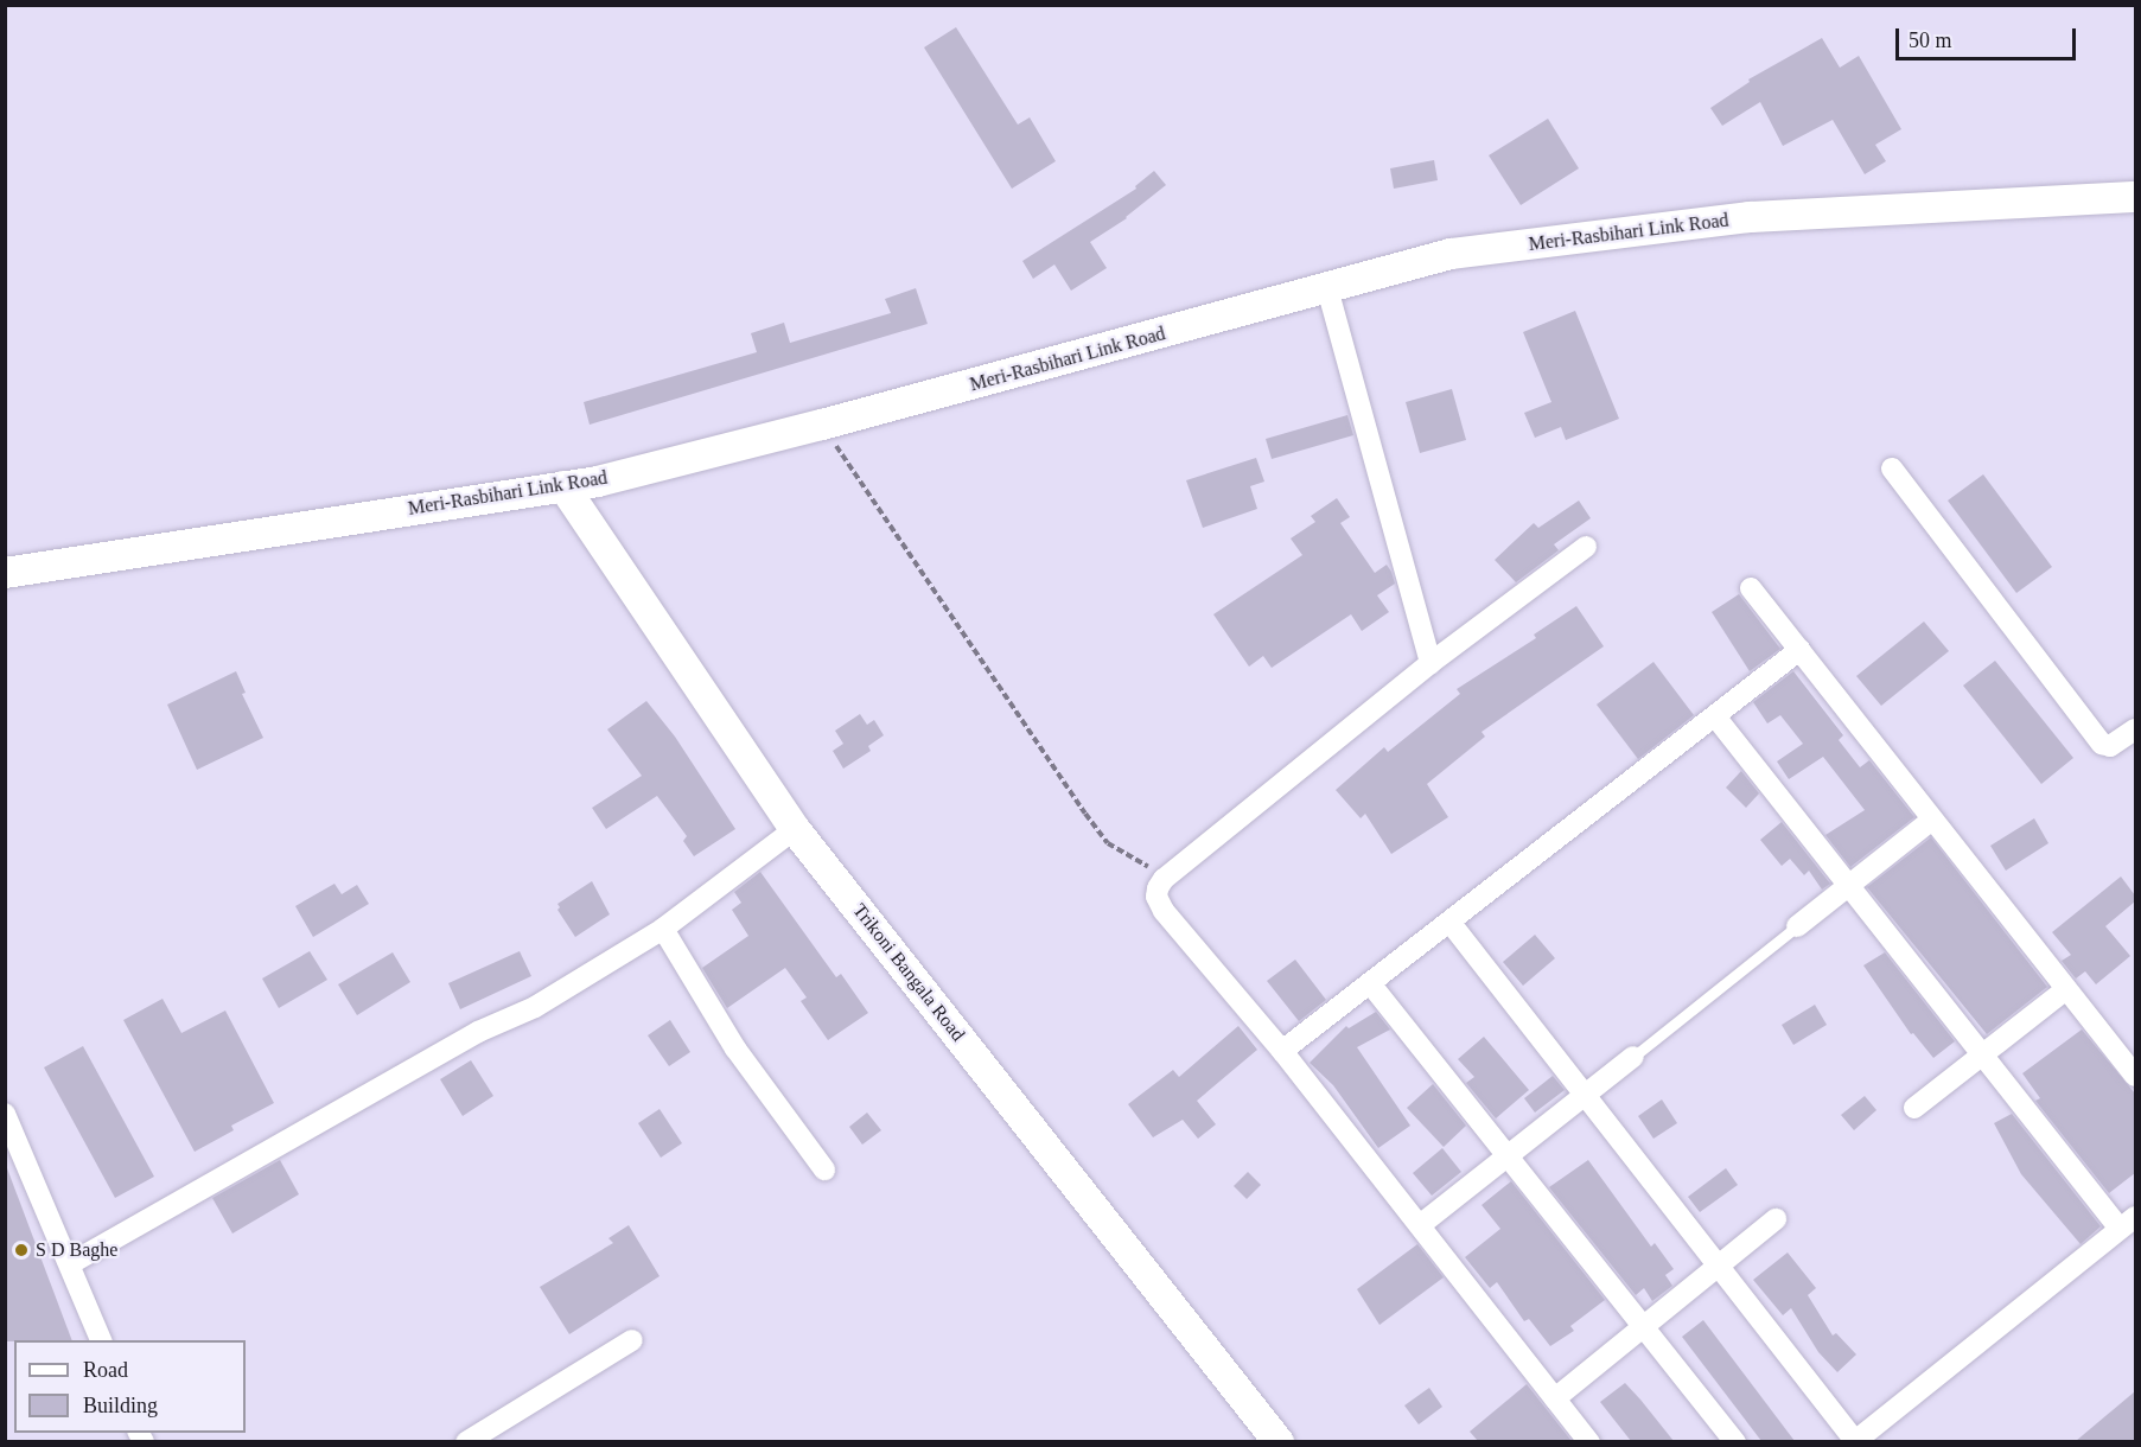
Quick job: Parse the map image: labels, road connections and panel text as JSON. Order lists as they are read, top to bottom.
{
  "streets": {
    "main road": ["Meri-Rasbihari Link Road", "Trikoni Bangala Road"]
  },
  "crossings": [
    ["Meri-Rasbihari Link Road", "Trikoni Bangala Road"]
  ],
  "places": ["S D Baghe"],
  "legend": ["Road", "Building"],
  "scale_bar": "50 m"
}
